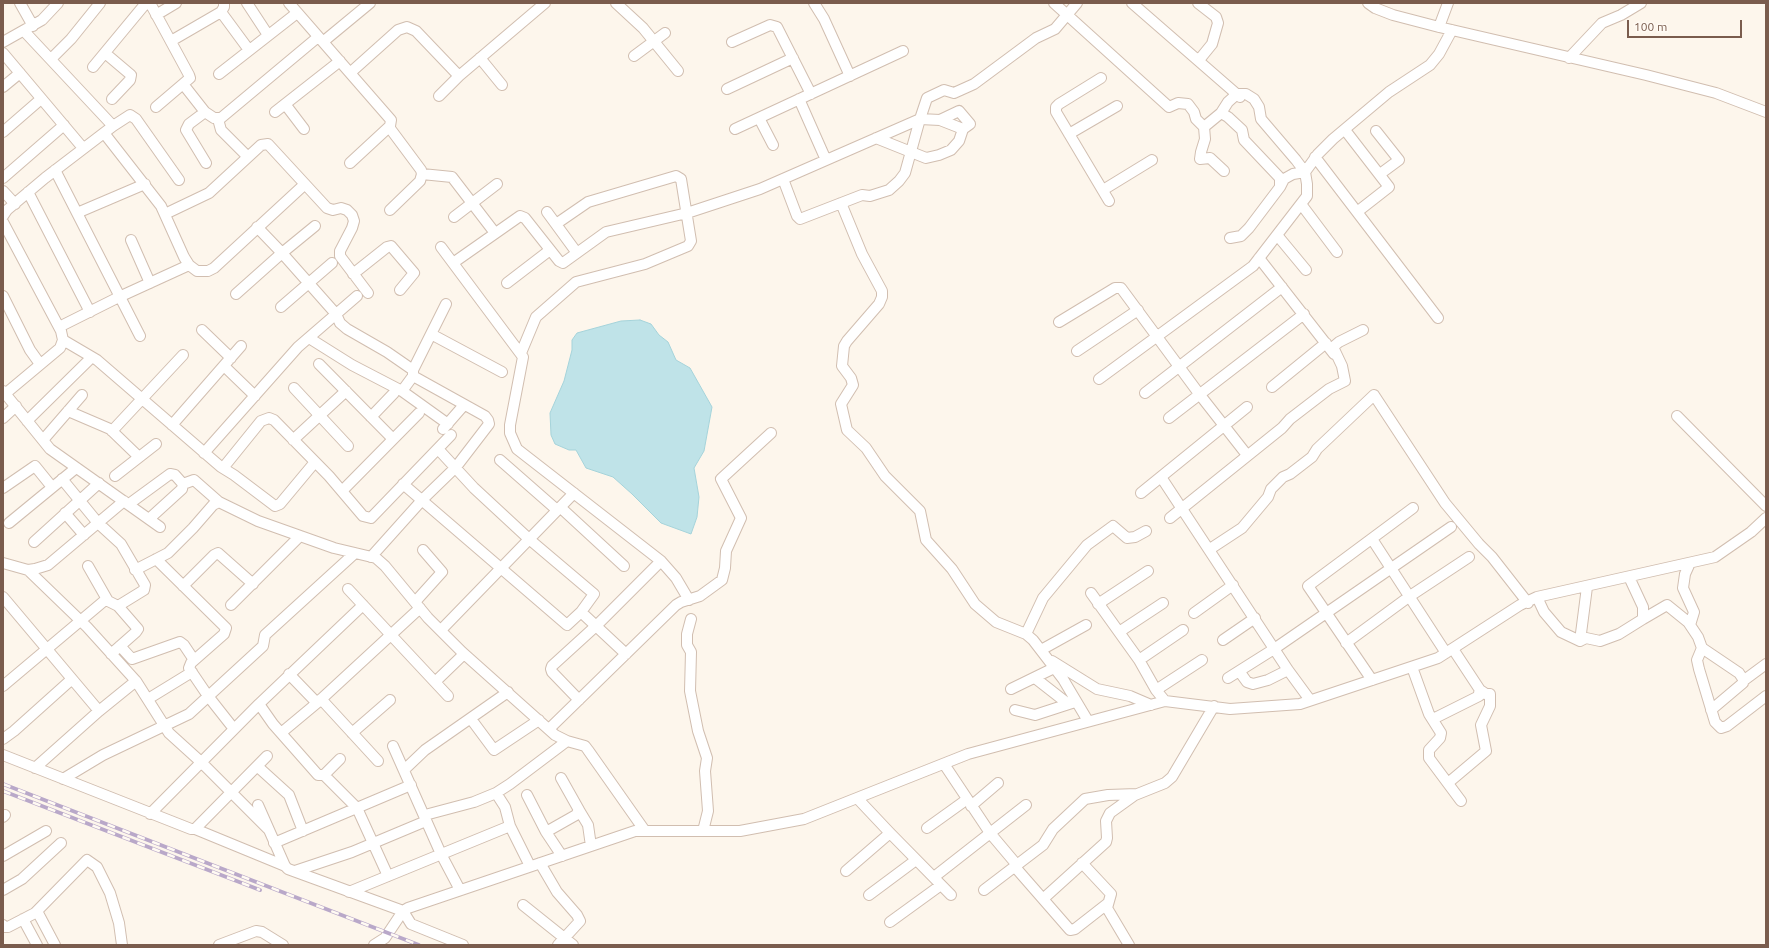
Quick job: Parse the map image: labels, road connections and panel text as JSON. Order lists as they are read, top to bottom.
{
  "scale_bar": "100 m"
}
